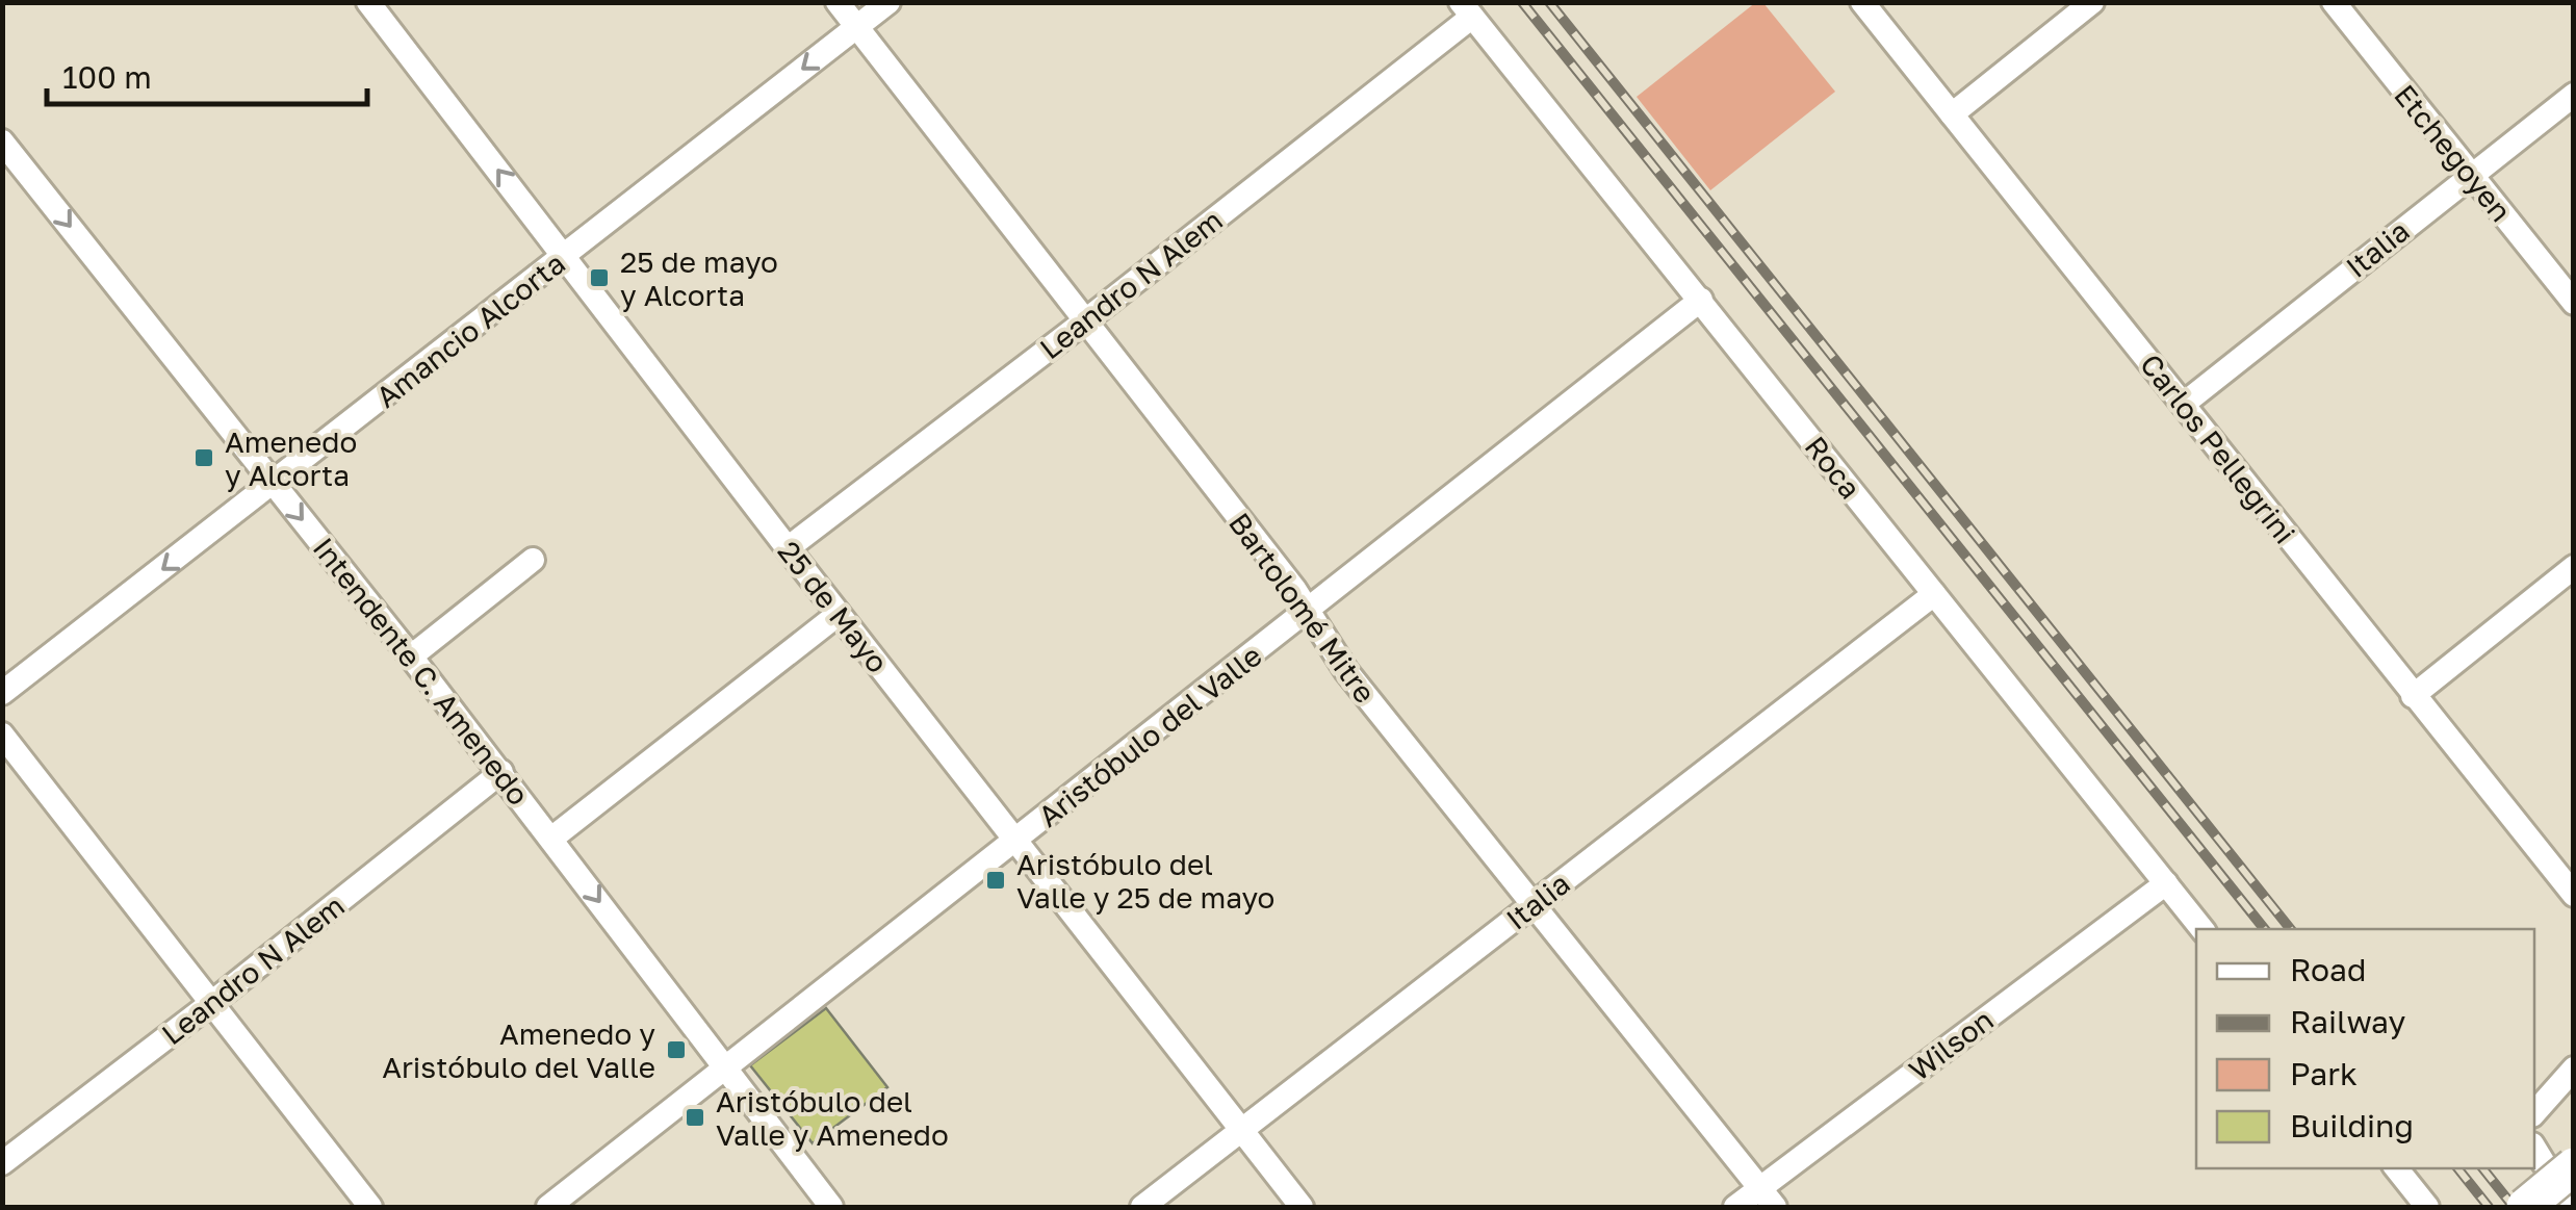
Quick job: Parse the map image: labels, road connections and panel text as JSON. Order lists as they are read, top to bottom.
{
  "streets": {
    "street": [
      "Etchegoyen",
      "Italia",
      "Leandro N Alem",
      "Amancio Alcorta",
      "Carlos Pellegrini",
      "Roca",
      "25 de Mayo",
      "Bartolomé Mitre",
      "Intendente C. Amenedo",
      "Aristóbulo del Valle",
      "Wilson"
    ]
  },
  "crossings": [
    ["Etchegoyen", "Italia"],
    ["Italia", "Carlos Pellegrini"],
    ["Italia", "Roca"],
    ["Italia", "25 de Mayo"],
    ["Italia", "Bartolomé Mitre"],
    ["Leandro N Alem", "Roca"],
    ["Leandro N Alem", "25 de Mayo"],
    ["Leandro N Alem", "Bartolomé Mitre"],
    ["Leandro N Alem", "Intendente C. Amenedo"],
    ["Amancio Alcorta", "25 de Mayo"],
    ["Amancio Alcorta", "Bartolomé Mitre"],
    ["Amancio Alcorta", "Intendente C. Amenedo"],
    ["Roca", "Aristóbulo del Valle"],
    ["Roca", "Wilson"],
    ["25 de Mayo", "Aristóbulo del Valle"],
    ["Bartolomé Mitre", "Aristóbulo del Valle"],
    ["Bartolomé Mitre", "Wilson"],
    ["Intendente C. Amenedo", "Aristóbulo del Valle"]
  ],
  "one_way": ["Amancio Alcorta", "Intendente C. Amenedo"],
  "places": {
    "transit": [
      "25 de mayo y Alcorta",
      "Amenedo y Alcorta",
      "Aristóbulo del Valle y 25 de mayo",
      "Amenedo y Aristóbulo del Valle",
      "Aristóbulo del Valle y Amenedo"
    ]
  },
  "legend": [
    "Road",
    "Railway",
    "Park",
    "Building"
  ],
  "scale_bar": "100 m"
}
